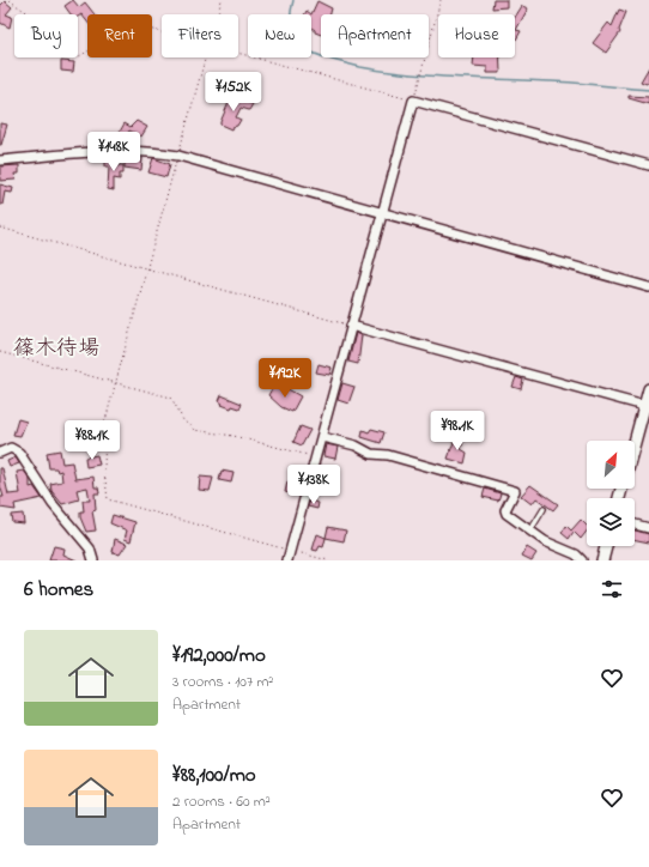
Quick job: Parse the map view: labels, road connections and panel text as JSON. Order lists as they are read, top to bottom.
{
  "districts": ["篠木待場"],
  "north": "top right",
  "page": {
    "chip": [
      "Buy",
      "Rent",
      "Filters",
      "New",
      "Apartment",
      "House"
    ],
    "price": [
      "¥152K",
      "¥148K",
      "¥192K",
      "¥98.1K",
      "¥88.1K",
      "¥138K"
    ],
    "heading": "6 homes",
    "list": [
      {
        "name": "¥192,000/mo",
        "note": "3 rooms · 107 m² · Apartment"
      },
      {
        "name": "¥88,100/mo",
        "note": "2 rooms · 60 m² · Apartment"
      }
    ]
  }
}
